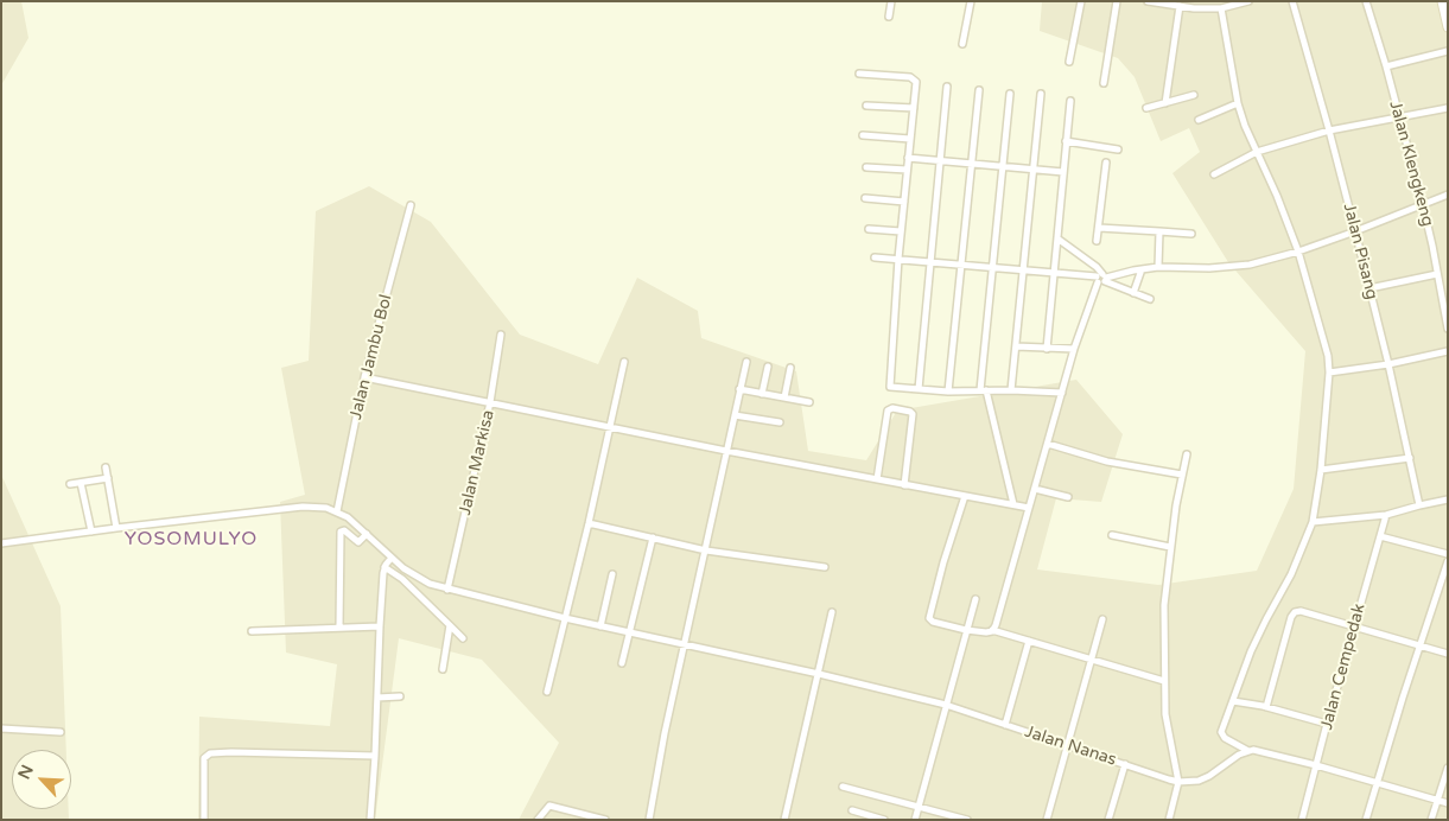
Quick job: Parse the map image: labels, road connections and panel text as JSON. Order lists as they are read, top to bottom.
{
  "streets": {
    "street": [
      "Jalan Klengkeng",
      "Jalan Pisang",
      "Jalan Jambu Bol",
      "Jalan Markisa",
      "Jalan Cempedak",
      "Jalan Nanas"
    ]
  },
  "crossings": [
    ["Jalan Markisa", "Jalan Nanas"]
  ],
  "districts": ["YOSOMULYO"],
  "north": "top left"
}
